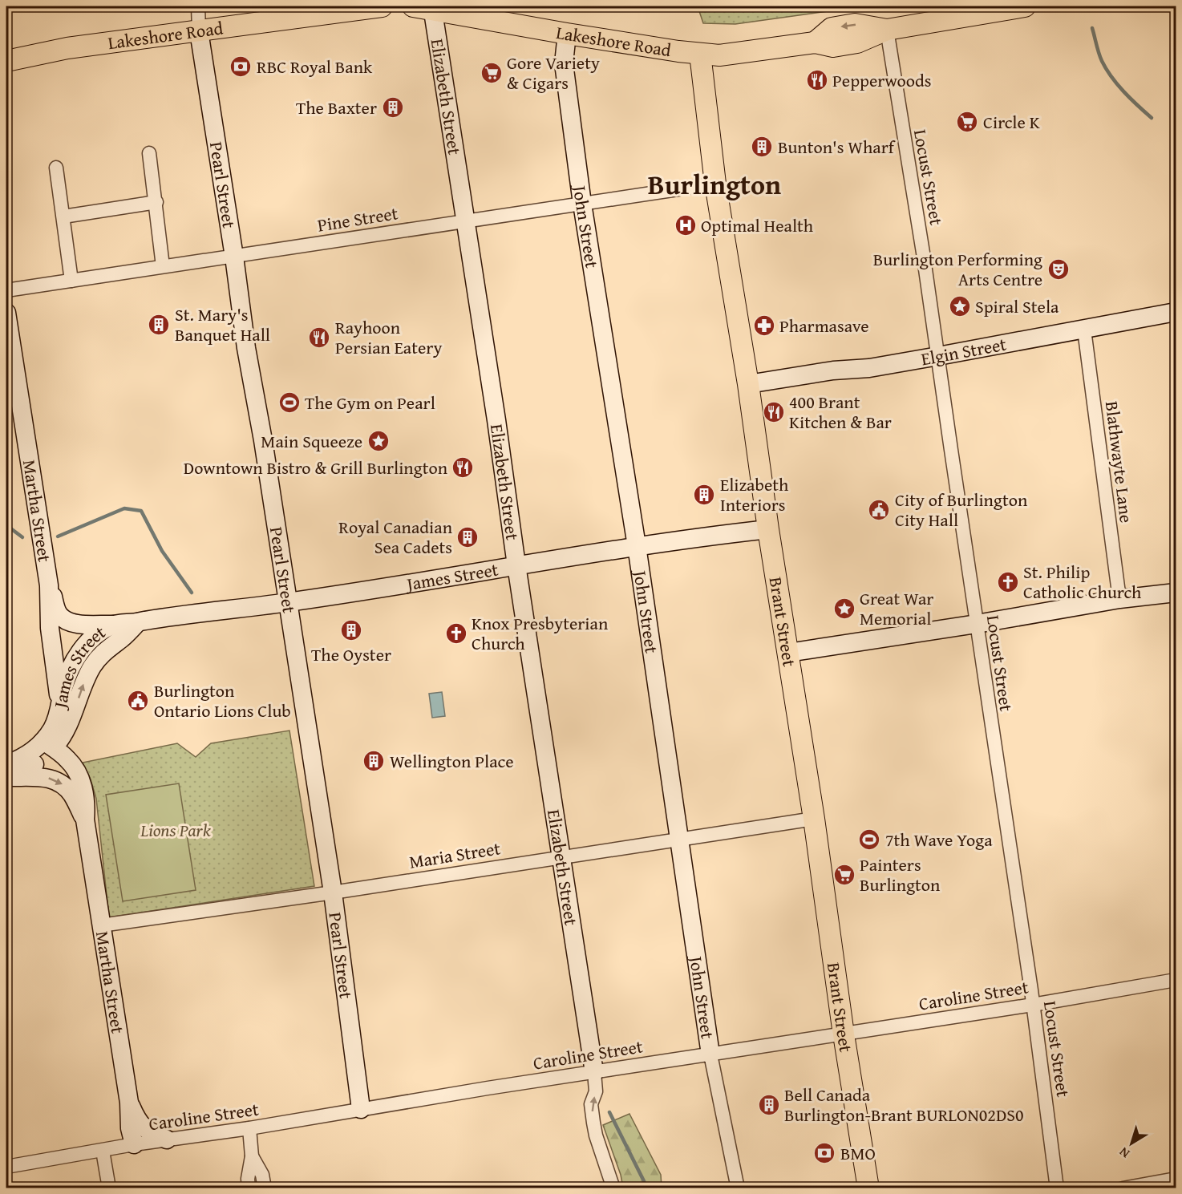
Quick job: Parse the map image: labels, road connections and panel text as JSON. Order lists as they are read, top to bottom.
{
  "streets": {
    "main road": ["Lakeshore Road", "Brant Street"],
    "street": [
      "Elizabeth Street",
      "Locust Street",
      "Pearl Street",
      "Pine Street",
      "John Street",
      "Elgin Street",
      "Blathwayte Lane",
      "Martha Street",
      "James Street",
      "Maria Street",
      "Caroline Street"
    ]
  },
  "crossings": [
    ["Lakeshore Road", "Elizabeth Street"],
    ["Lakeshore Road", "Locust Street"],
    ["Lakeshore Road", "Pearl Street"],
    ["Lakeshore Road", "John Street"],
    ["Lakeshore Road", "Brant Street"],
    ["Elizabeth Street", "Pine Street"],
    ["Elizabeth Street", "James Street"],
    ["Elizabeth Street", "Maria Street"],
    ["Elizabeth Street", "Caroline Street"],
    ["Locust Street", "Elgin Street"],
    ["Locust Street", "Caroline Street"],
    ["Pearl Street", "Pine Street"],
    ["Pearl Street", "James Street"],
    ["Pearl Street", "Maria Street"],
    ["Pearl Street", "Caroline Street"],
    ["Pine Street", "John Street"],
    ["Pine Street", "Brant Street"],
    ["John Street", "James Street"],
    ["John Street", "Maria Street"],
    ["John Street", "Caroline Street"],
    ["Elgin Street", "Blathwayte Lane"],
    ["Elgin Street", "Brant Street"],
    ["Martha Street", "James Street"],
    ["Martha Street", "Maria Street"],
    ["Martha Street", "Caroline Street"],
    ["James Street", "Brant Street"],
    ["Brant Street", "Maria Street"],
    ["Brant Street", "Caroline Street"]
  ],
  "districts": ["Burlington"],
  "parks": ["Lions Park"],
  "places": {
    "bank": ["RBC Royal Bank", "BMO"],
    "supermarket": ["Gore Variety & Cigars", "Circle K", "Painters Burlington"],
    "restaurant": [
      "Pepperwoods",
      "Rayhoon Persian Eatery",
      "400 Brant Kitchen & Bar",
      "Downtown Bistro & Grill Burlington"
    ],
    "building": [
      "The Baxter",
      "Bunton's Wharf",
      "St. Mary's Banquet Hall",
      "Elizabeth Interiors",
      "Royal Canadian Sea Cadets",
      "The Oyster",
      "Wellington Place",
      "Bell Canada Burlington-Brant BURLON02DS0"
    ],
    "hospital": ["Optimal Health"],
    "theatre": ["Burlington Performing Arts Centre"],
    "place": ["Spiral Stela", "Main Squeeze", "Great War Memorial"],
    "pharmacy": ["Pharmasave"],
    "sports": ["The Gym on Pearl", "7th Wave Yoga"],
    "public building": ["City of Burlington City Hall", "Burlington Ontario Lions Club"],
    "church": ["St. Philip Catholic Church", "Knox Presbyterian Church"]
  },
  "north": "bottom left"
}
